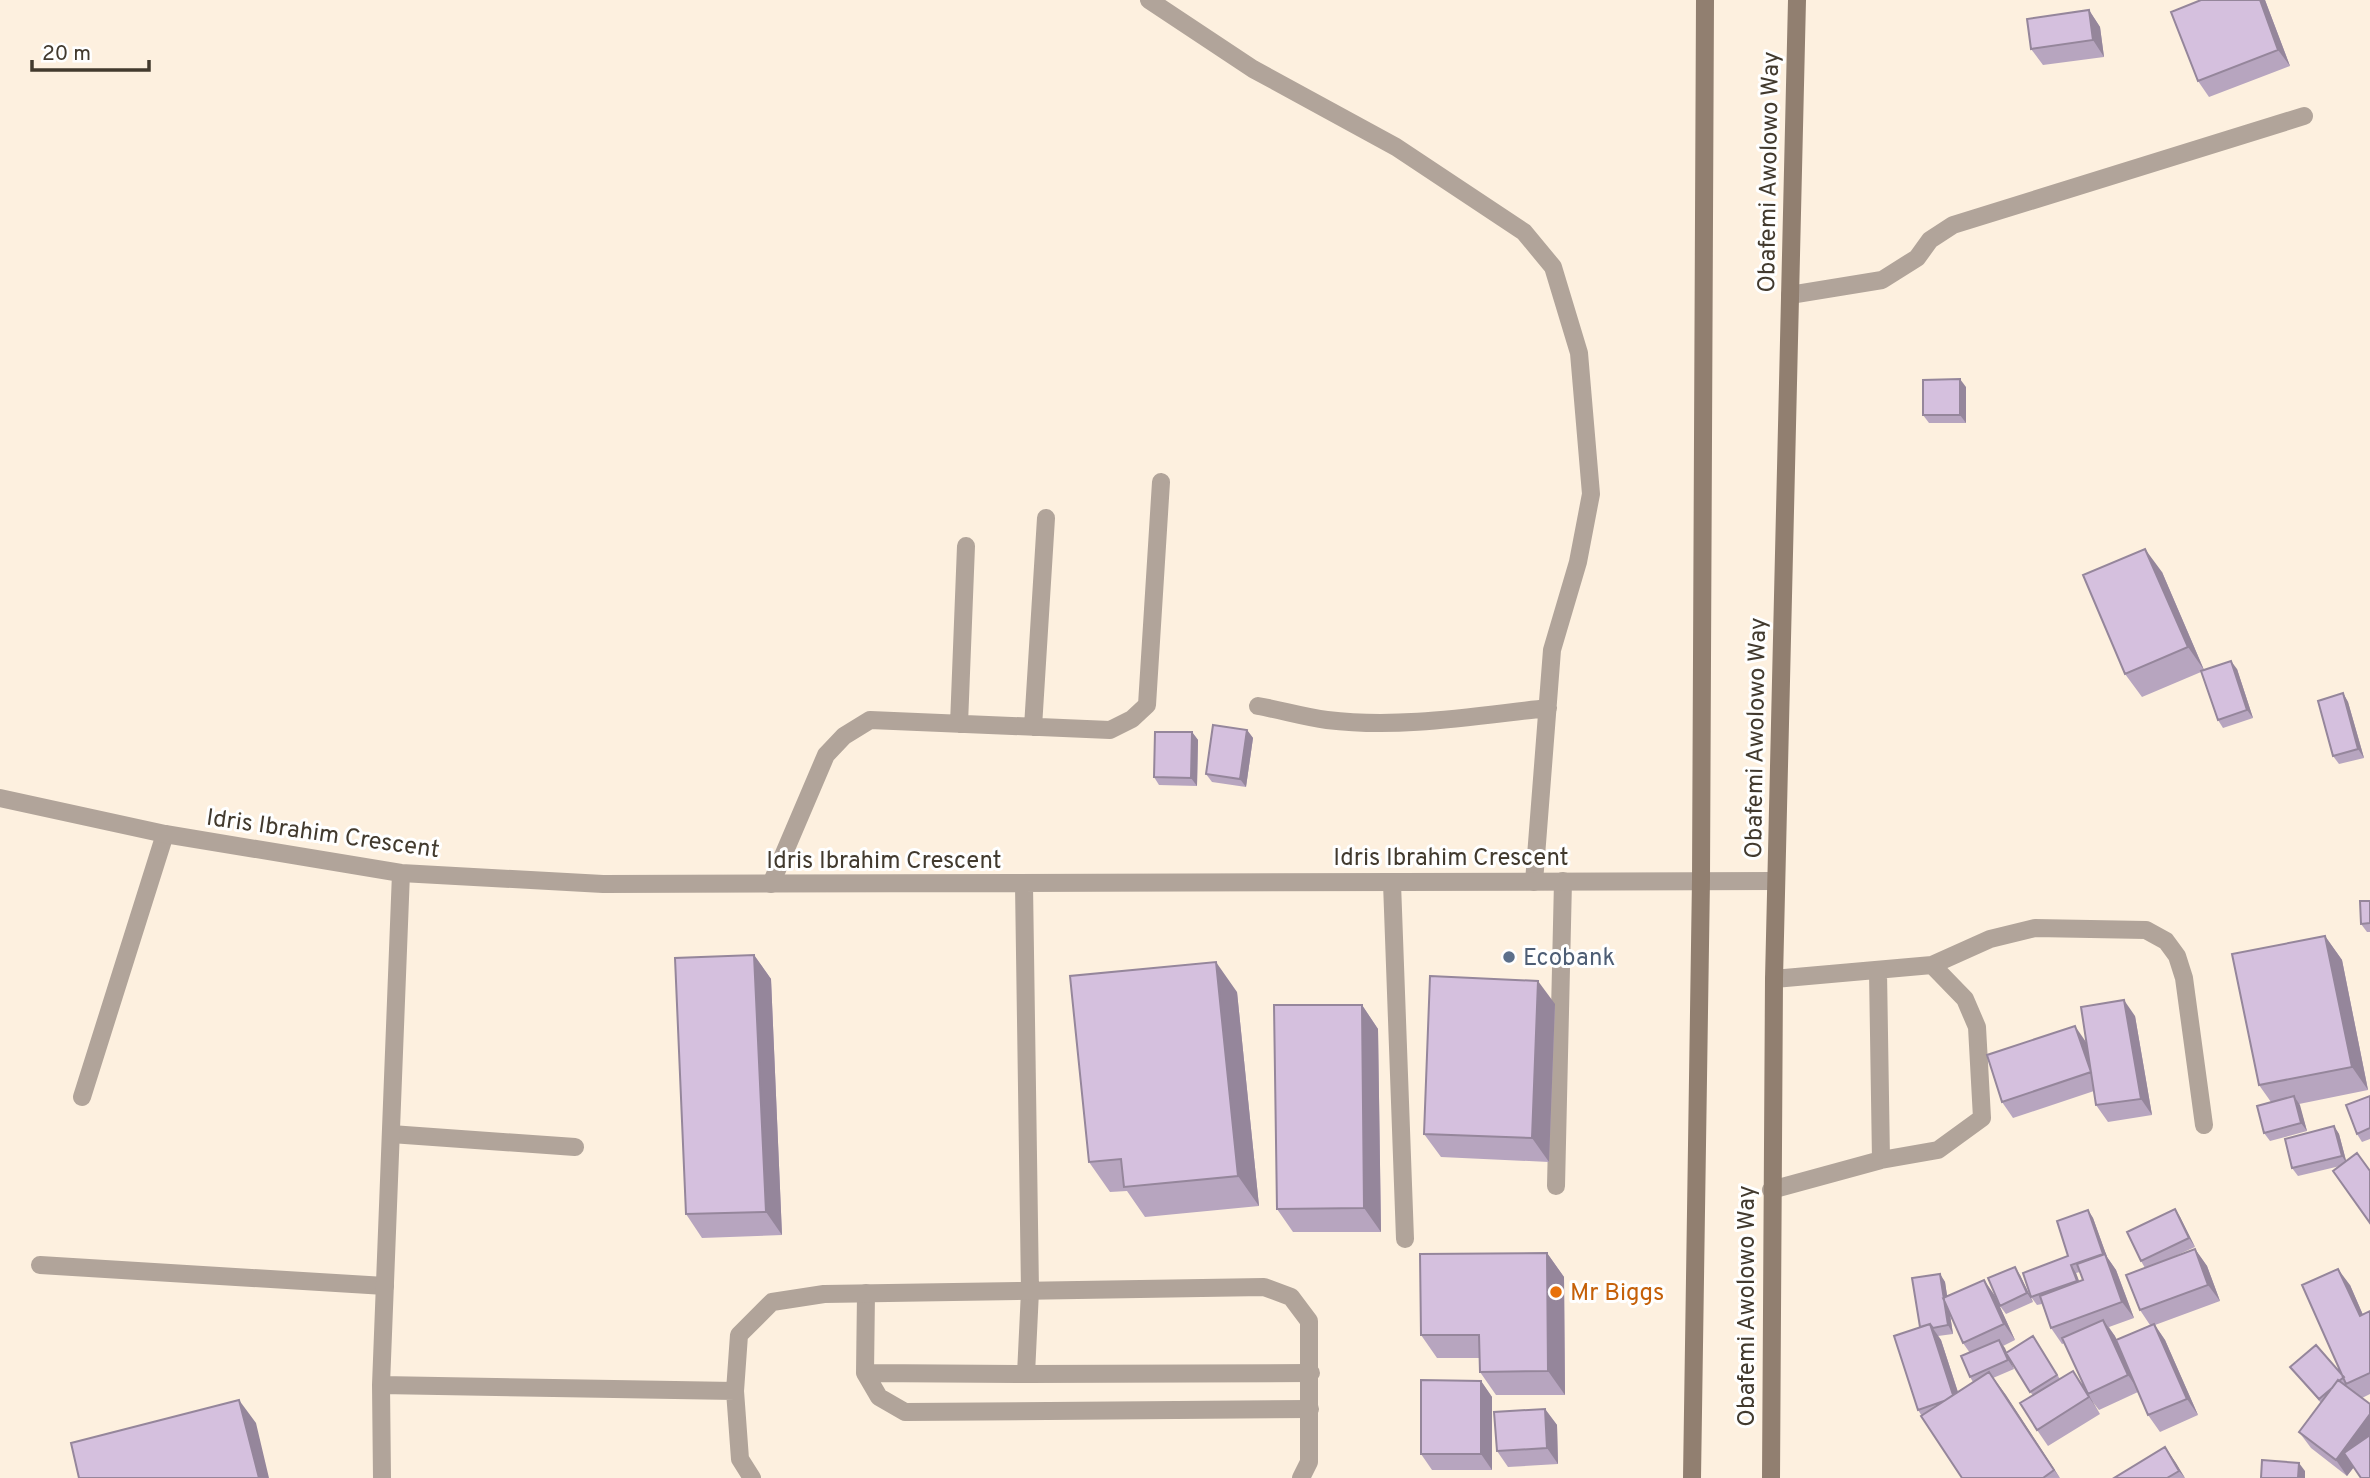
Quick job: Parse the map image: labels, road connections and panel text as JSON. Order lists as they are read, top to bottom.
{
  "streets": {
    "main road": ["Obafemi Awolowo Way"],
    "street": ["Idris Ibrahim Crescent"]
  },
  "crossings": [
    ["Obafemi Awolowo Way", "Idris Ibrahim Crescent"]
  ],
  "places": ["Ecobank", "Mr Biggs"],
  "scale_bar": "20 m"
}
